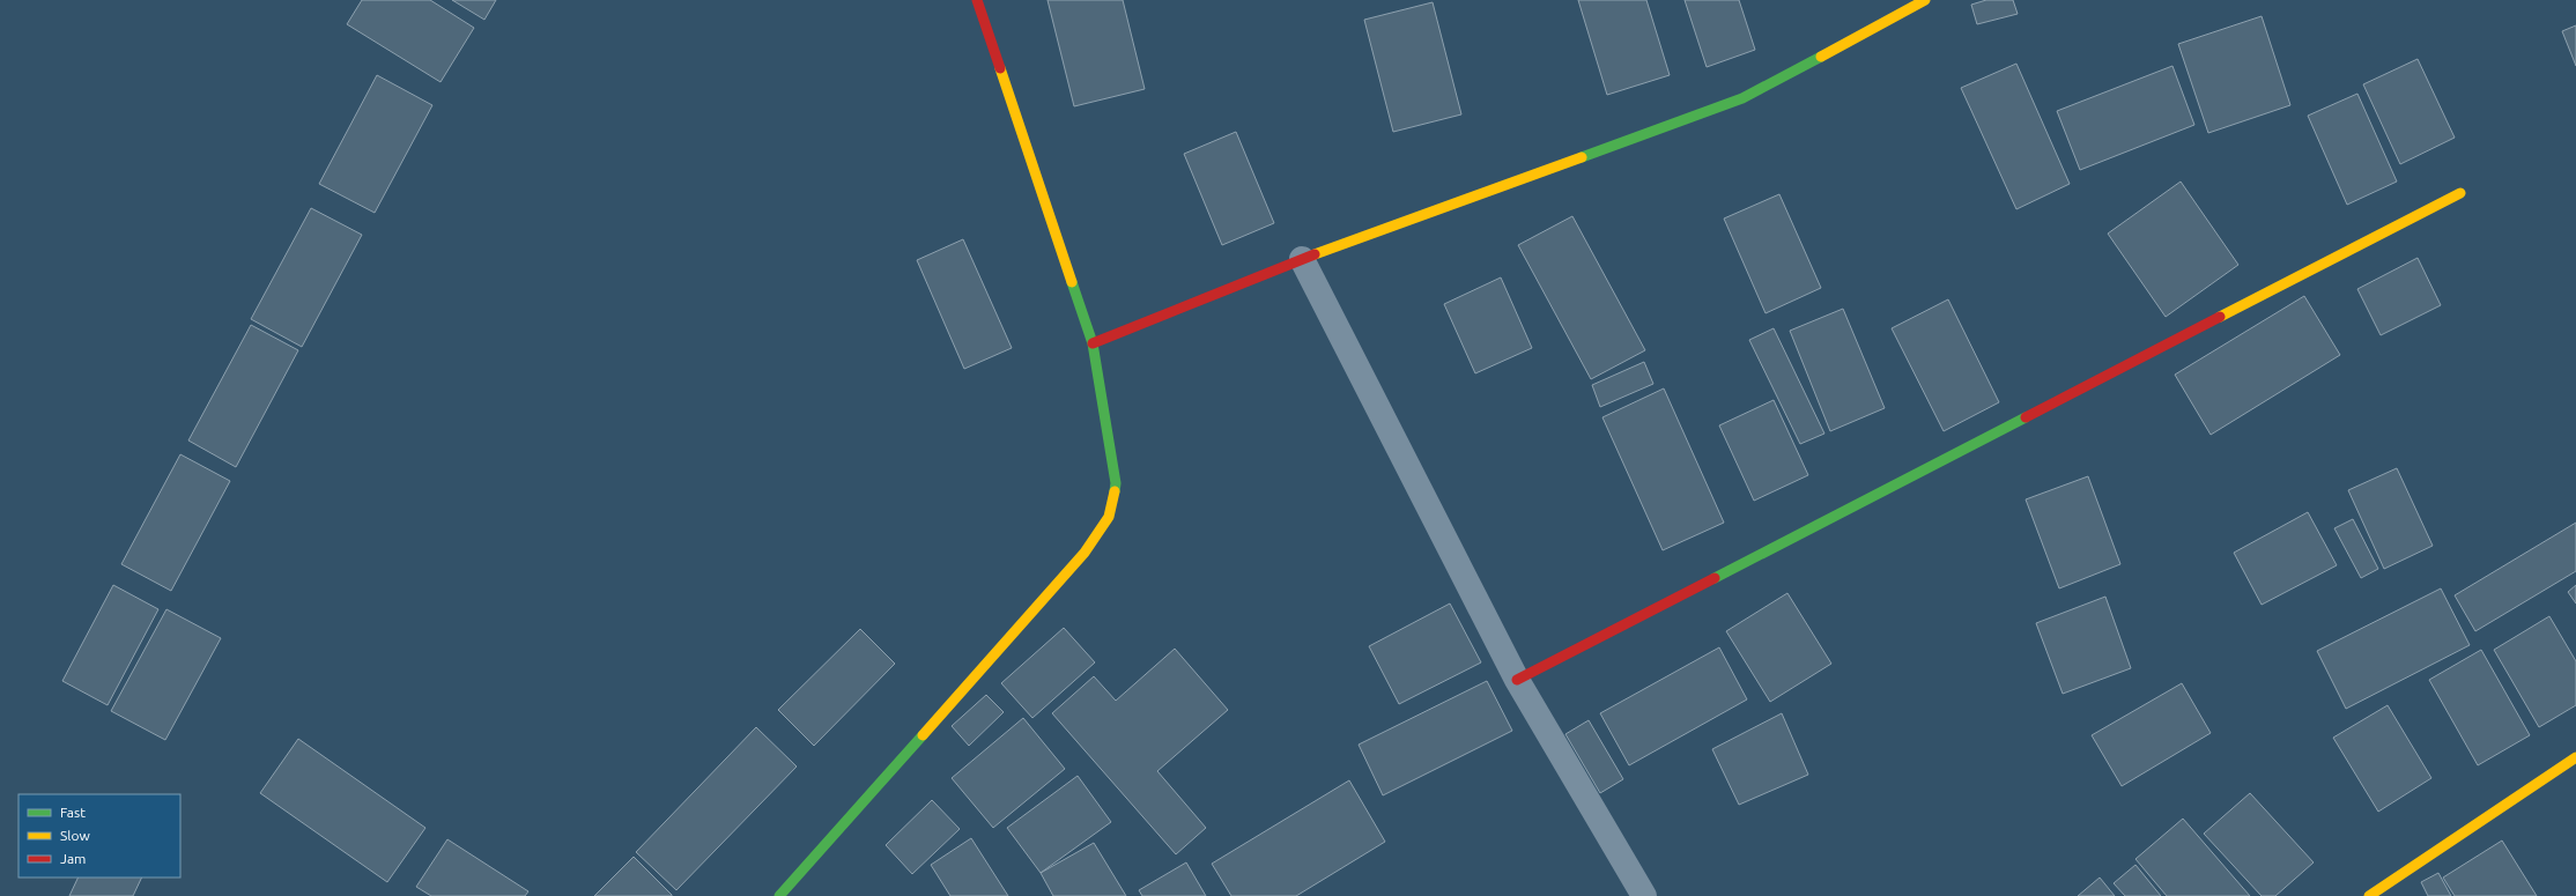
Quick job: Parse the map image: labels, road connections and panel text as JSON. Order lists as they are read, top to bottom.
{
  "legend": ["Fast", "Slow", "Jam"]
}
